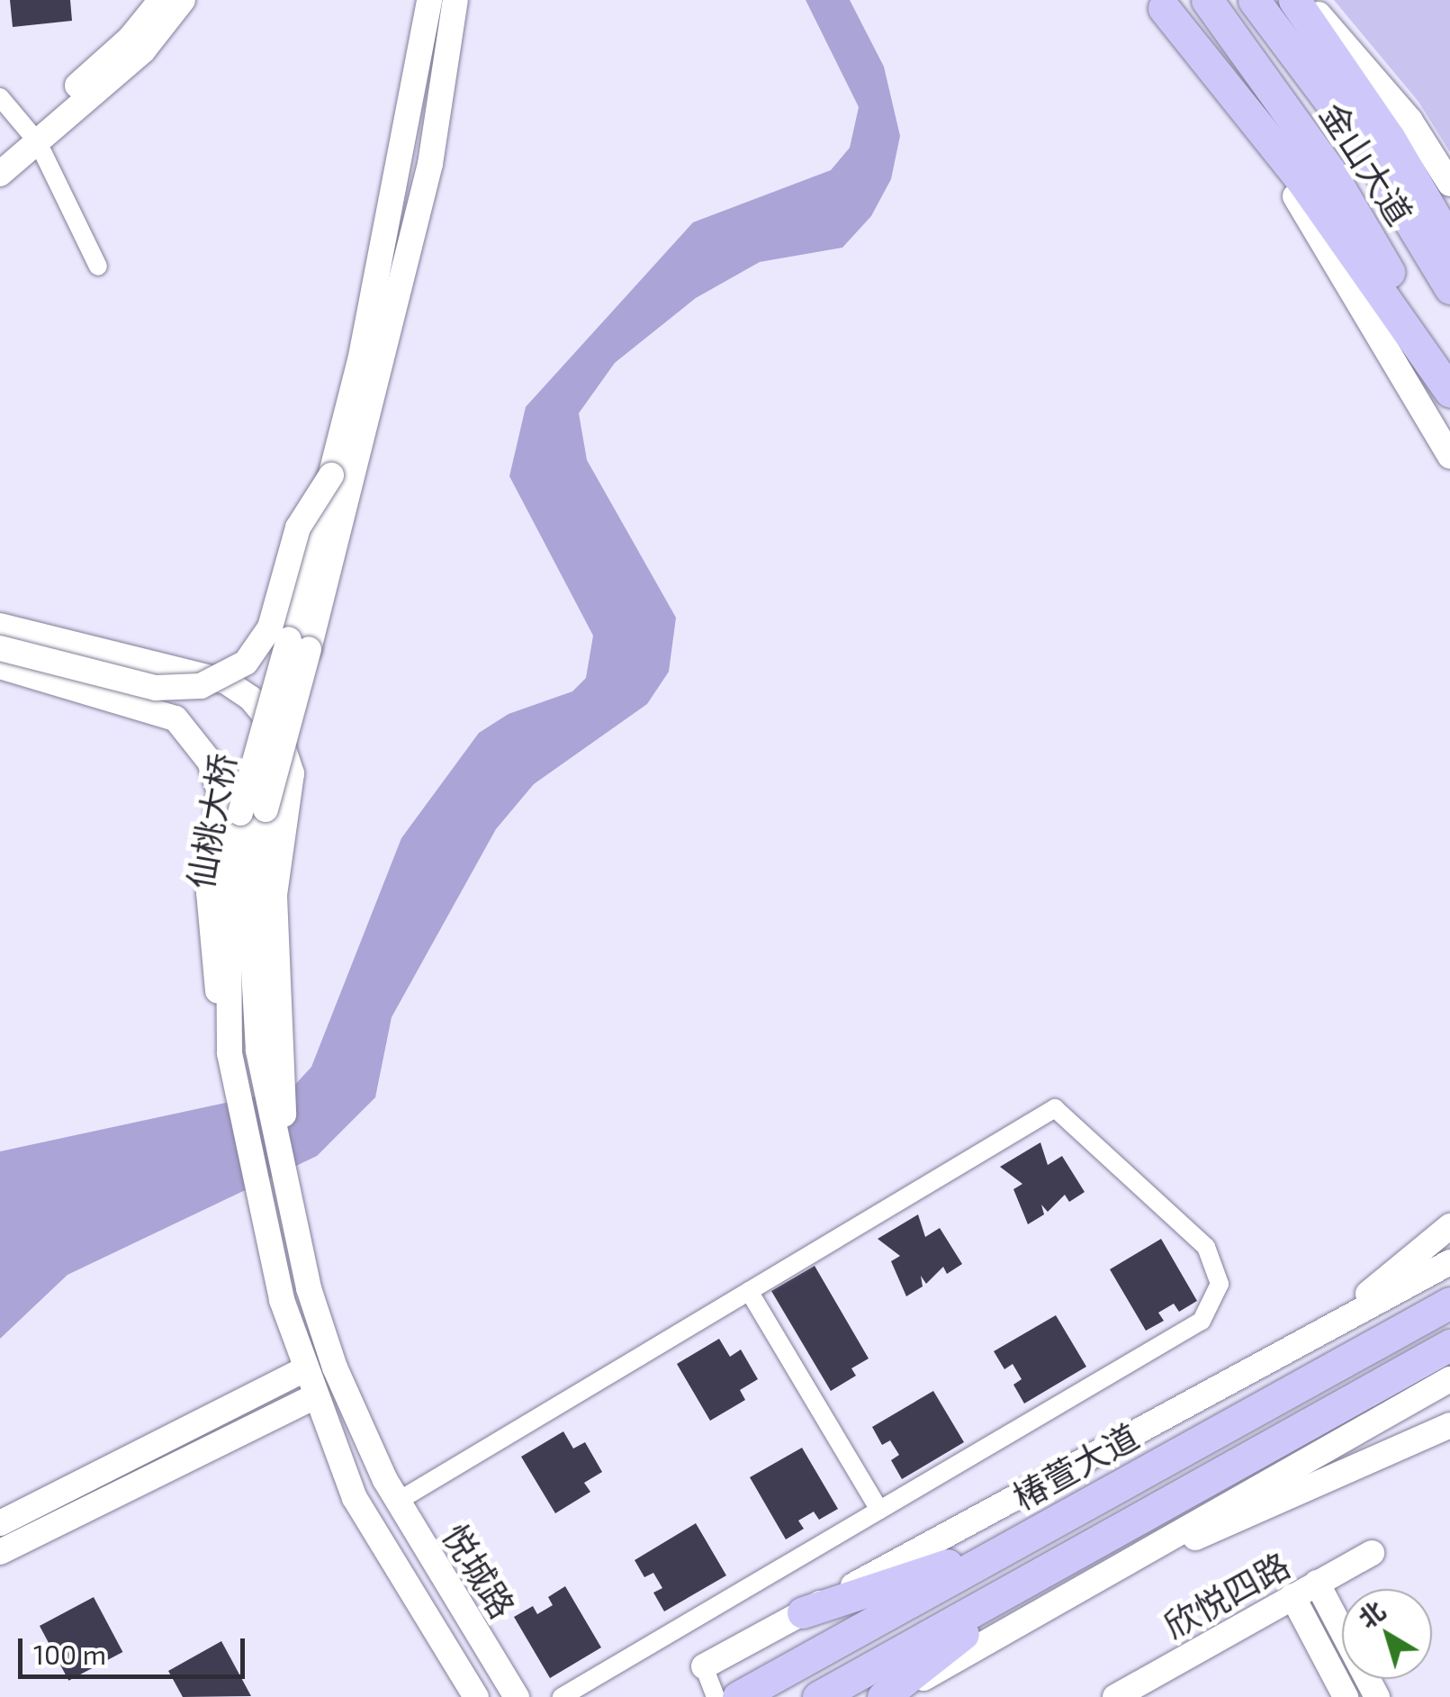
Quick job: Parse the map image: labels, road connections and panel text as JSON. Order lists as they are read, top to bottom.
{
  "streets": {
    "highway": ["金山大道", "椿萱大道"],
    "main road": ["仙桃大桥", "悦城路", "欣悦四路"]
  },
  "crossings": [
    ["仙桃大桥", "悦城路"]
  ],
  "scale_bar": "100 m",
  "north": "top left"
}
